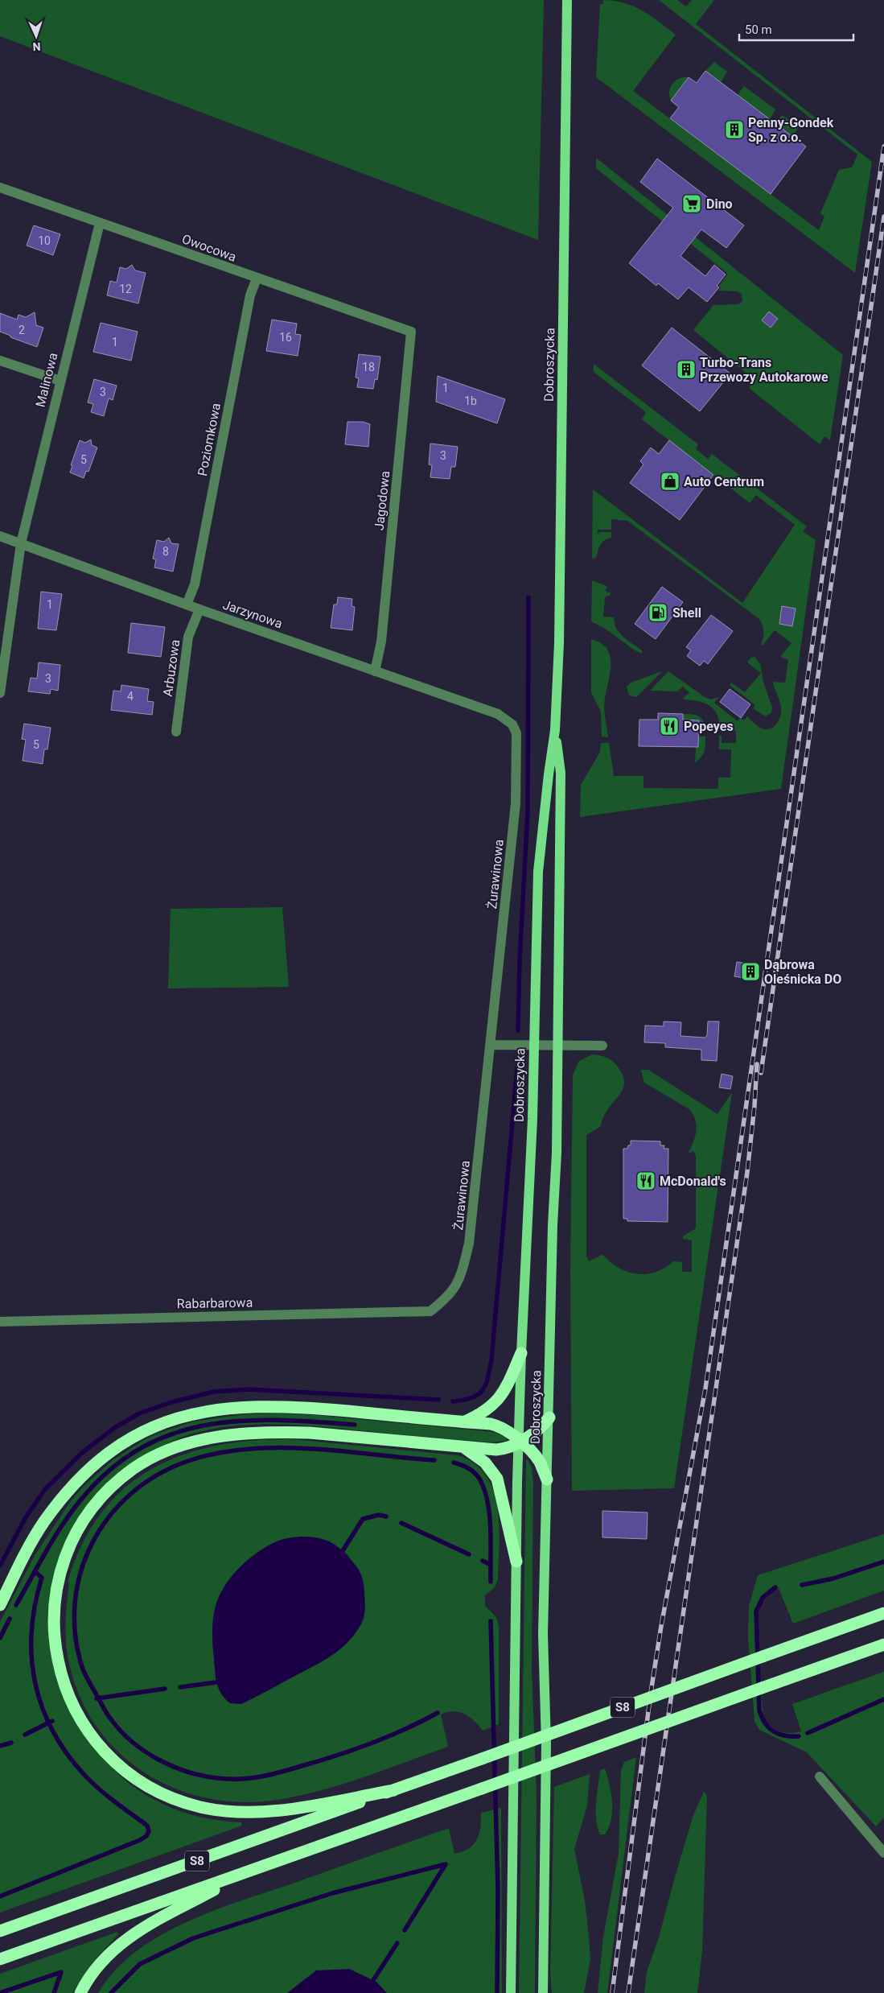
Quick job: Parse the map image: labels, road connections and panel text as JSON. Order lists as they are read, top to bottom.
{
  "streets": {
    "highway": ["S8"],
    "main road": ["Dobroszycka"],
    "street": [
      "Owocowa",
      "Malinowa",
      "Poziomkowa",
      "Jagodowa",
      "Jarzynowa",
      "Arbuzowa",
      "Żurawinowa",
      "Rabarbarowa"
    ]
  },
  "crossings": [
    ["Owocowa", "Malinowa"],
    ["Owocowa", "Poziomkowa"],
    ["Owocowa", "Jagodowa"],
    ["Malinowa", "Jarzynowa"],
    ["Poziomkowa", "Jarzynowa"],
    ["Jagodowa", "Jarzynowa"],
    ["Jarzynowa", "Arbuzowa"],
    ["Jarzynowa", "Żurawinowa"],
    ["Żurawinowa", "Rabarbarowa"]
  ],
  "places": {
    "building": ["Penny-Gondek Sp. z o.o.", "Turbo-Trans Przewozy Autokarowe", "Dąbrowa Oleśnicka DO"],
    "supermarket": ["Dino"],
    "shop": ["Auto Centrum"],
    "fuel station": ["Shell"],
    "restaurant": ["Popeyes", "McDonald's"]
  },
  "house_numbers": [
    "10",
    "12",
    "2",
    "16",
    "1",
    "18",
    "1",
    "3",
    "1b",
    "3",
    "5",
    "8",
    "1",
    "3",
    "4",
    "5"
  ],
  "scale_bar": "50 m",
  "north": "bottom"
}
